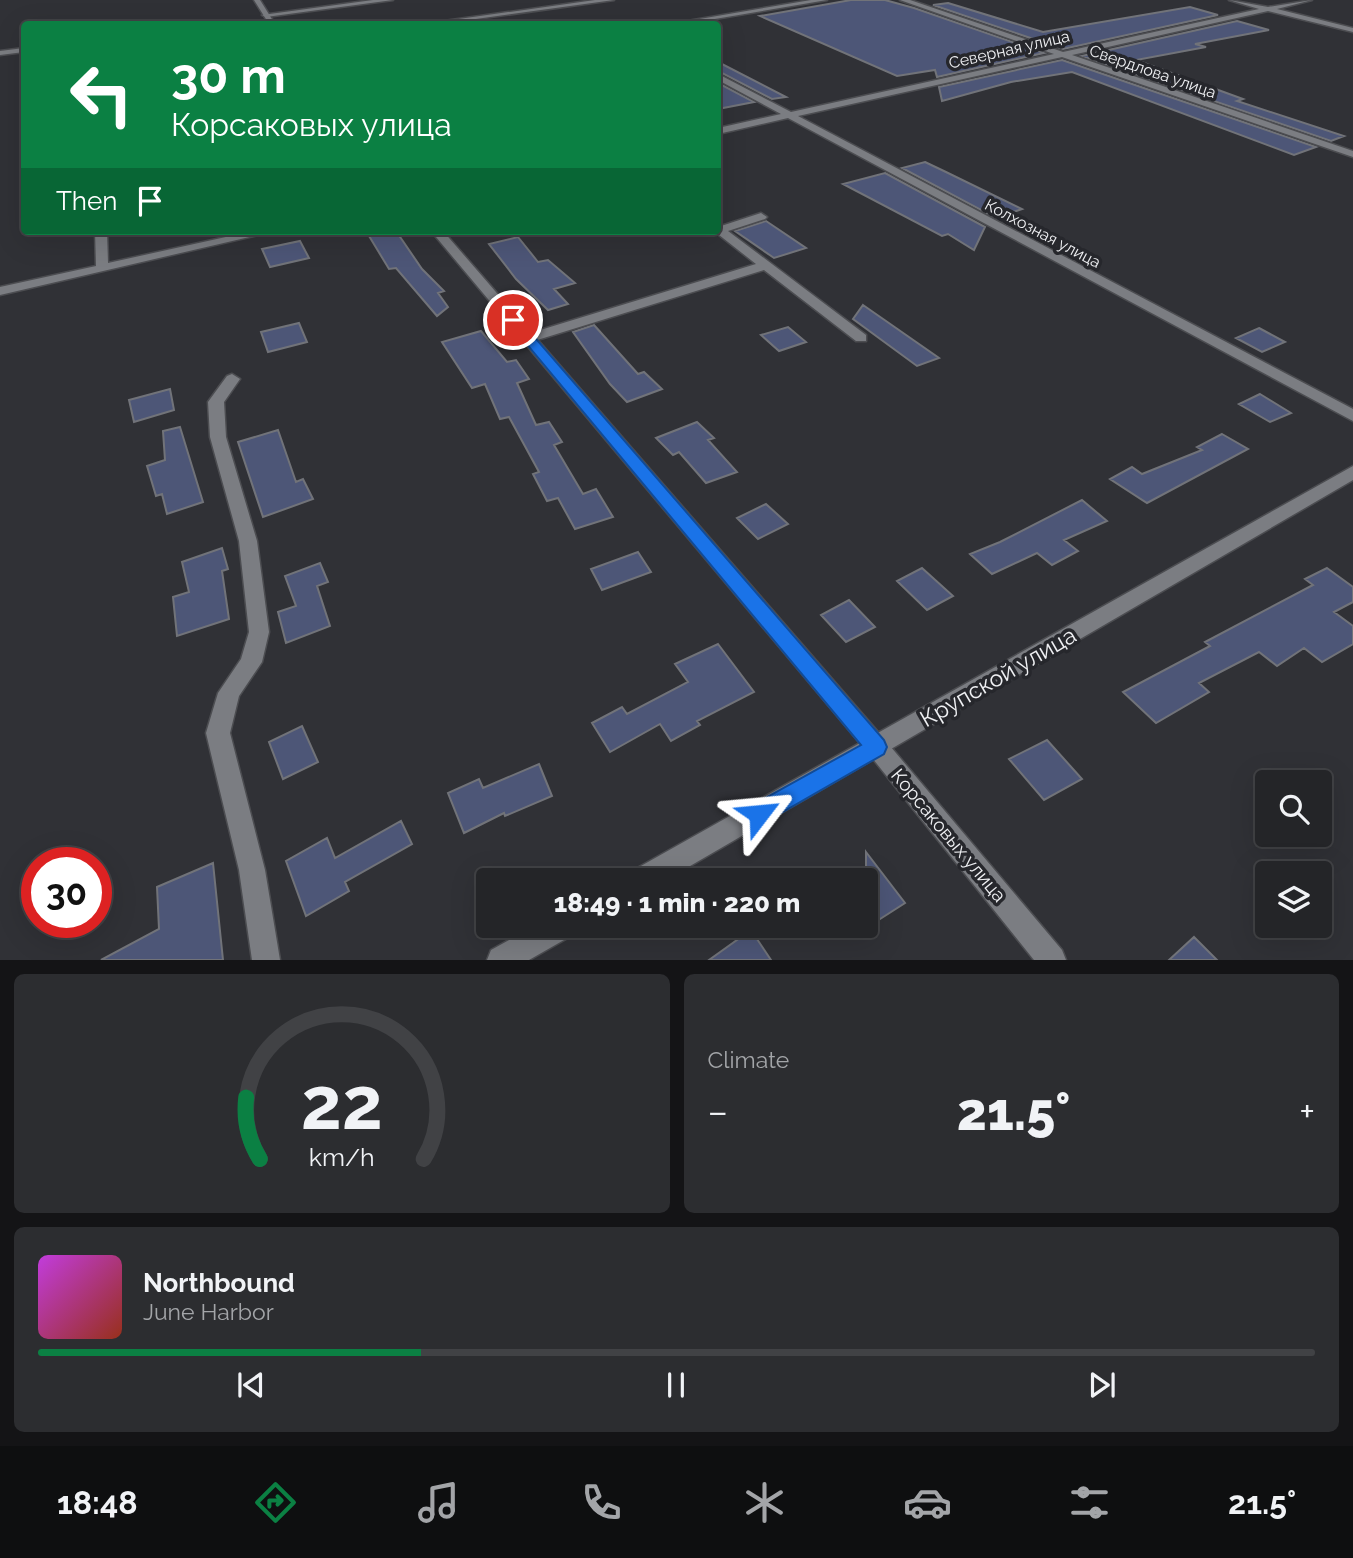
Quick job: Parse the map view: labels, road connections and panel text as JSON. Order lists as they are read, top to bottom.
{
  "streets": {
    "street": [
      "Северная улица",
      "Свердлова улица",
      "Колхозная улица",
      "Крупской улица",
      "Корсаковых улица"
    ]
  },
  "crossings": [
    ["Северная улица", "Свердлова улица"],
    ["Северная улица", "Колхозная улица"],
    ["Крупской улица", "Корсаковых улица"]
  ],
  "page": {
    "turn": ["30 m", "Корсаковых улица"],
    "then": "Then",
    "limit": "30",
    "trip": "18:49 · 1 min · 220 m",
    "tile": "Climate",
    "heat": ["−", "21.5°", "+"],
    "song": ["Northbound", "June Harbor"],
    "tabs": ["18:48", "21.5°"],
    "gauge": ["22", "km/h"]
  }
}
